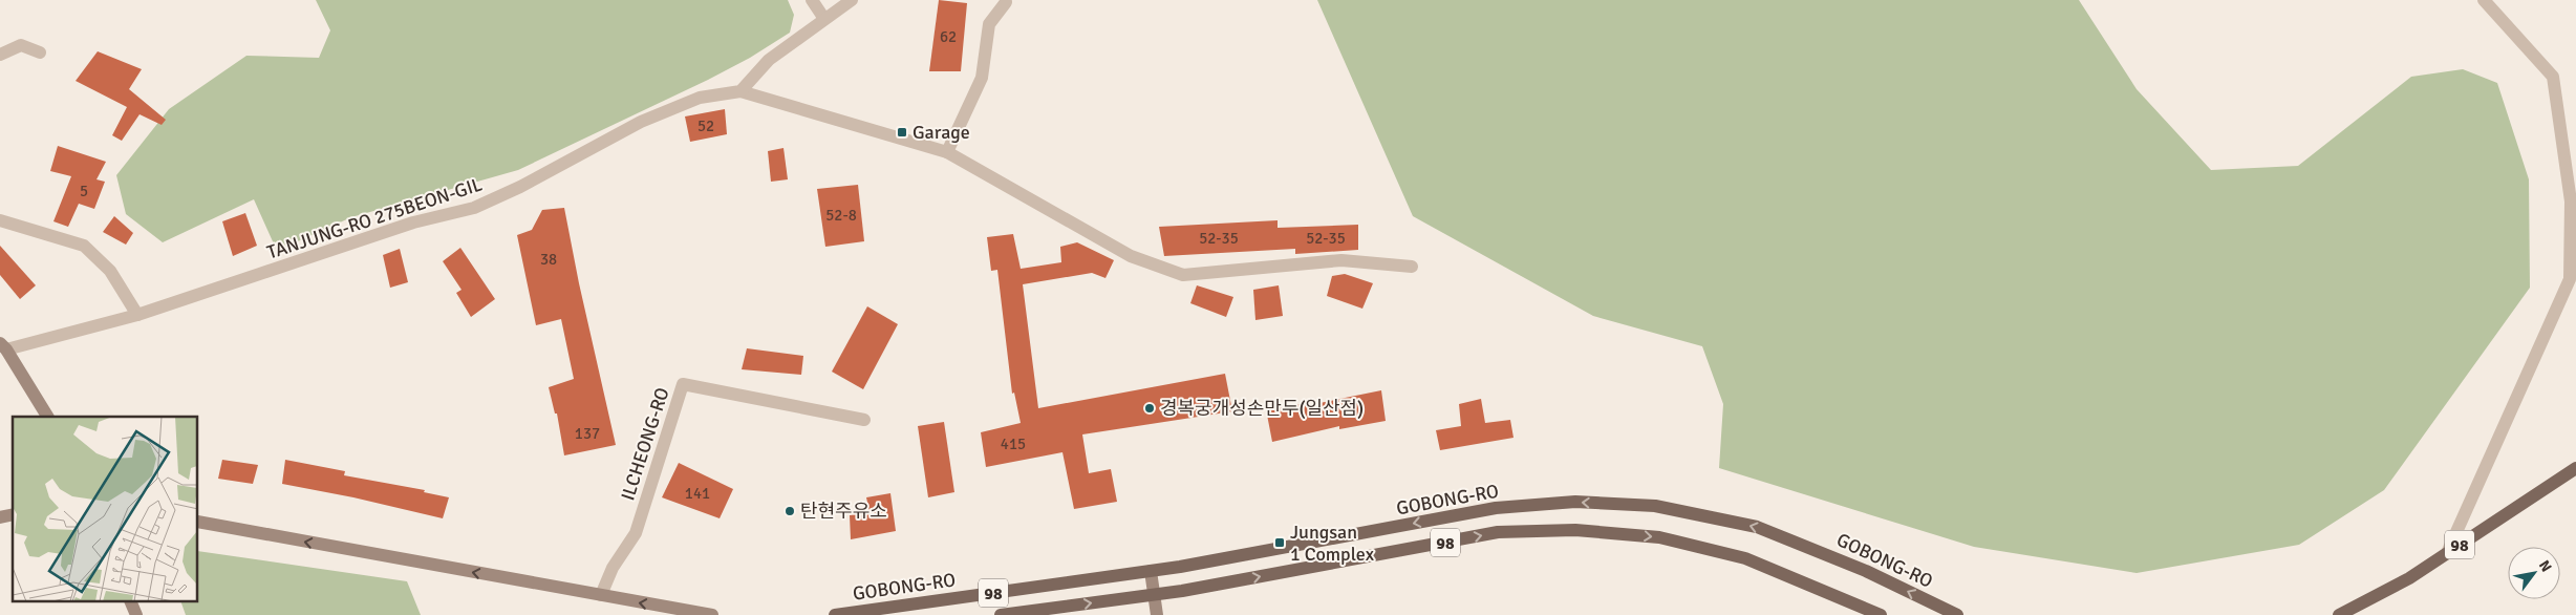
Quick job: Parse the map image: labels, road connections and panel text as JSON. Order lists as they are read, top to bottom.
{
  "streets": {
    "main road": ["GOBONG-RO", "98"],
    "street": ["TANJUNG-RO 275BEON-GIL", "ILCHEONG-RO"]
  },
  "places": {
    "transit": ["Garage", "Jungsan 1 Complex"],
    "other": ["경복궁개성손만두(일산점)", "탄현주유소"]
  },
  "house_numbers": [
    "62",
    "52",
    "5",
    "52-8",
    "52-35",
    "52-35",
    "38",
    "137",
    "415",
    "141"
  ],
  "north": "top right"
}
